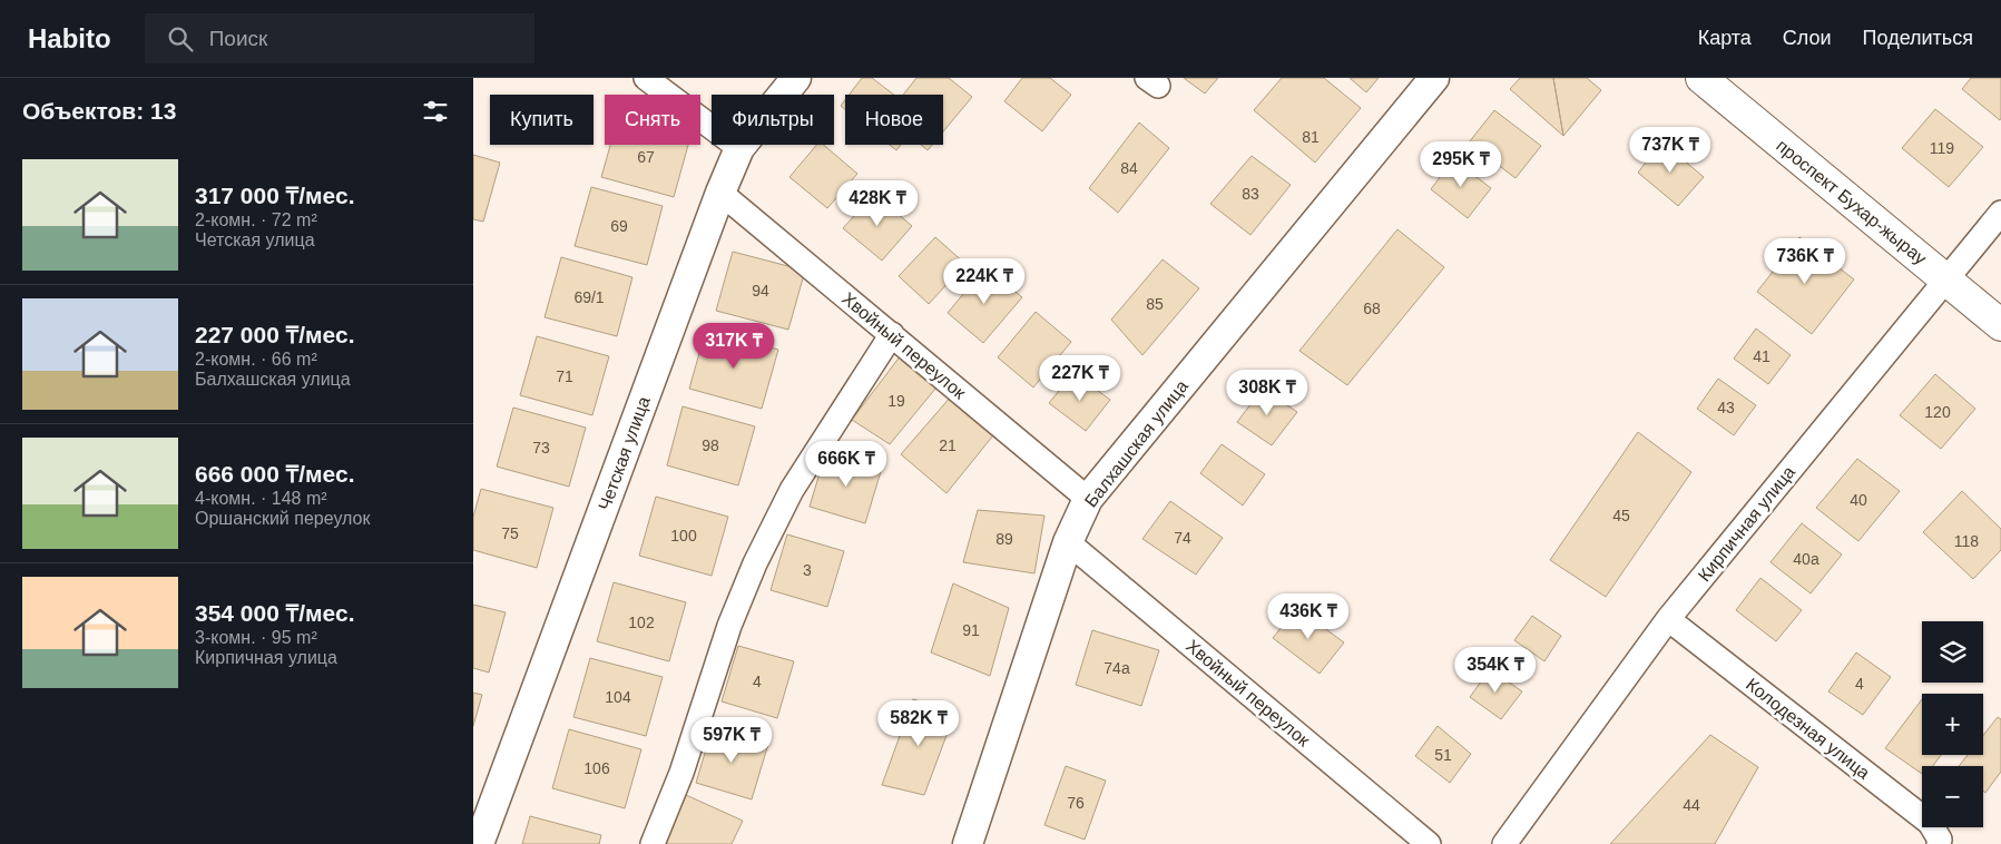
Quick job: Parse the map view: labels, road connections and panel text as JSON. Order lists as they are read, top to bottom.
{
  "streets": {
    "main road": ["проспект Бухар-жырау"],
    "street": [
      "Хвойный переулок",
      "Балхашская улица",
      "Четская улица",
      "Кирпичная улица",
      "Колодезная улица"
    ]
  },
  "crossings": [
    ["проспект Бухар-жырау", "Кирпичная улица"],
    ["Хвойный переулок", "Балхашская улица"],
    ["Хвойный переулок", "Четская улица"],
    ["Кирпичная улица", "Колодезная улица"]
  ],
  "house_numbers": [
    "81",
    "119",
    "67",
    "84",
    "83",
    "69",
    "94",
    "69/1",
    "85",
    "68",
    "41",
    "71",
    "19",
    "43",
    "120",
    "98",
    "21",
    "73",
    "40",
    "45",
    "75",
    "100",
    "74",
    "89",
    "118",
    "40а",
    "3",
    "102",
    "91",
    "74а",
    "4",
    "4",
    "104",
    "51",
    "106",
    "76",
    "44"
  ],
  "page": {
    "header": "Habito",
    "search": "Поиск",
    "nav": ["Карта", "Слои", "Поделиться"],
    "heading": "Объектов: 13",
    "chip": [
      "Купить",
      "Снять",
      "Фильтры",
      "Новое"
    ],
    "price": [
      "737K ₸",
      "295K ₸",
      "428K ₸",
      "736K ₸",
      "224K ₸",
      "317K ₸",
      "227K ₸",
      "308K ₸",
      "666K ₸",
      "436K ₸",
      "354K ₸",
      "582K ₸",
      "597K ₸"
    ],
    "list": [
      {
        "name": "317 000 ₸/мес.",
        "note": "2-комн. · 72 m² · Четская улица"
      },
      {
        "name": "227 000 ₸/мес.",
        "note": "2-комн. · 66 m² · Балхашская улица"
      },
      {
        "name": "666 000 ₸/мес.",
        "note": "4-комн. · 148 m² · Оршанский переулок"
      },
      {
        "name": "354 000 ₸/мес.",
        "note": "3-комн. · 95 m² · Кирпичная улица"
      }
    ],
    "map_buttons": ["+", "−"]
  }
}
